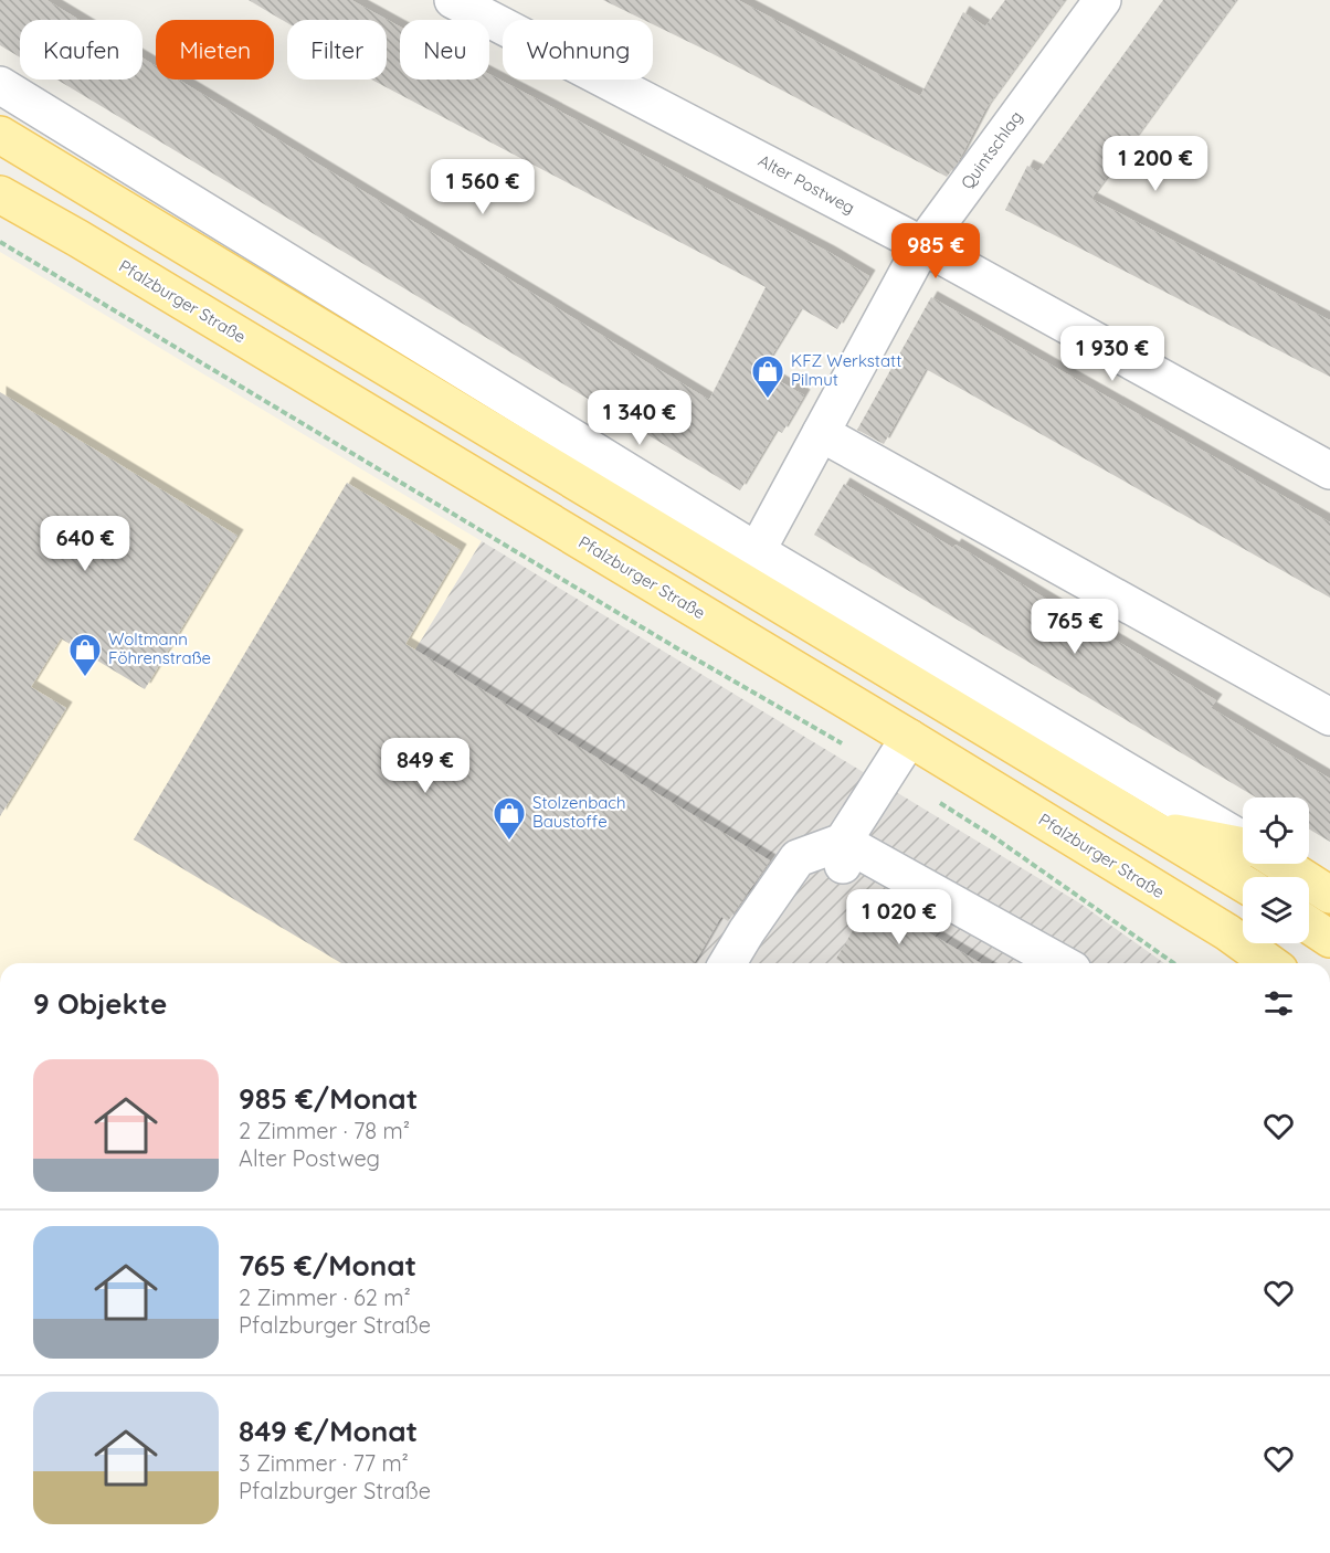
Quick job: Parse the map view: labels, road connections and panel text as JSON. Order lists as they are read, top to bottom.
{
  "streets": {
    "main road": ["Pfalzburger Straße"],
    "street": ["Quintschlag", "Alter Postweg"]
  },
  "crossings": [
    ["Quintschlag", "Alter Postweg"]
  ],
  "places": {
    "shop": ["KFZ Werkstatt Pilmut", "Woltmann Föhrenstraße", "Stolzenbach Baustoffe"]
  },
  "page": {
    "chip": [
      "Kaufen",
      "Mieten",
      "Filter",
      "Neu",
      "Wohnung"
    ],
    "price": [
      "1 200 €",
      "1 560 €",
      "985 €",
      "1 930 €",
      "1 340 €",
      "640 €",
      "765 €",
      "849 €",
      "1 020 €"
    ],
    "heading": "9 Objekte",
    "list": [
      {
        "name": "985 €/Monat",
        "note": "2 Zimmer · 78 m² · Alter Postweg"
      },
      {
        "name": "765 €/Monat",
        "note": "2 Zimmer · 62 m² · Pfalzburger Straße"
      },
      {
        "name": "849 €/Monat",
        "note": "3 Zimmer · 77 m² · Pfalzburger Straße"
      }
    ]
  }
}
